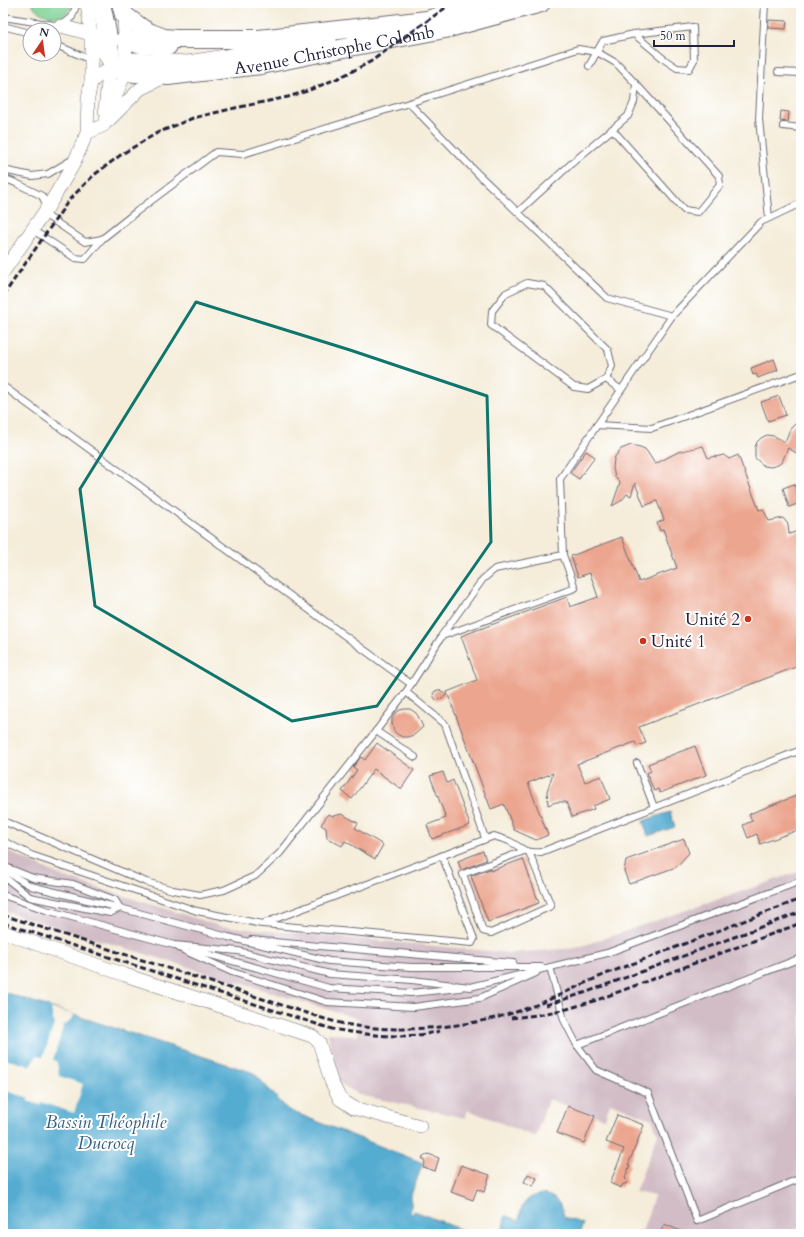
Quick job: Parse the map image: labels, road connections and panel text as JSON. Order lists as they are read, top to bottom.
{
  "streets": {
    "main road": ["Avenue Christophe Colomb"]
  },
  "water": ["Bassin Théophile Ducrocq"],
  "places": ["Unité 2", "Unité 1"],
  "scale_bar": "50 m",
  "north": "top"
}
